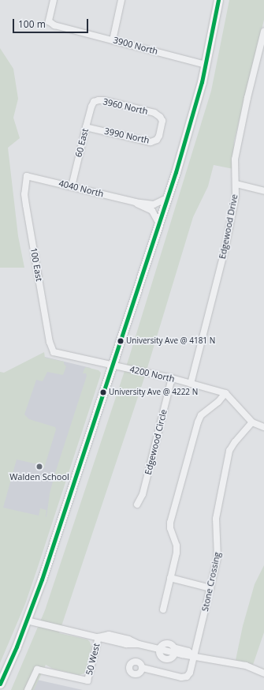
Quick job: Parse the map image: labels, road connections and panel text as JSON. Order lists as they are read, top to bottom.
{
  "streets": {
    "street": [
      "3900 North",
      "3960 North",
      "3990 North",
      "60 East",
      "4040 North",
      "Edgewood Drive",
      "100 East",
      "4200 North",
      "Edgewood Circle",
      "Stone Crossing",
      "50 West"
    ]
  },
  "crossings": [
    ["3960 North", "3990 North"],
    ["3960 North", "60 East"],
    ["3990 North", "60 East"],
    ["60 East", "4040 North"],
    ["4040 North", "100 East"],
    ["Edgewood Drive", "4200 North"],
    ["100 East", "4200 North"],
    ["4200 North", "Edgewood Circle"]
  ],
  "places": ["University Ave @ 4181 N", "University Ave @ 4222 N", "Walden School"],
  "scale_bar": "100 m"
}
